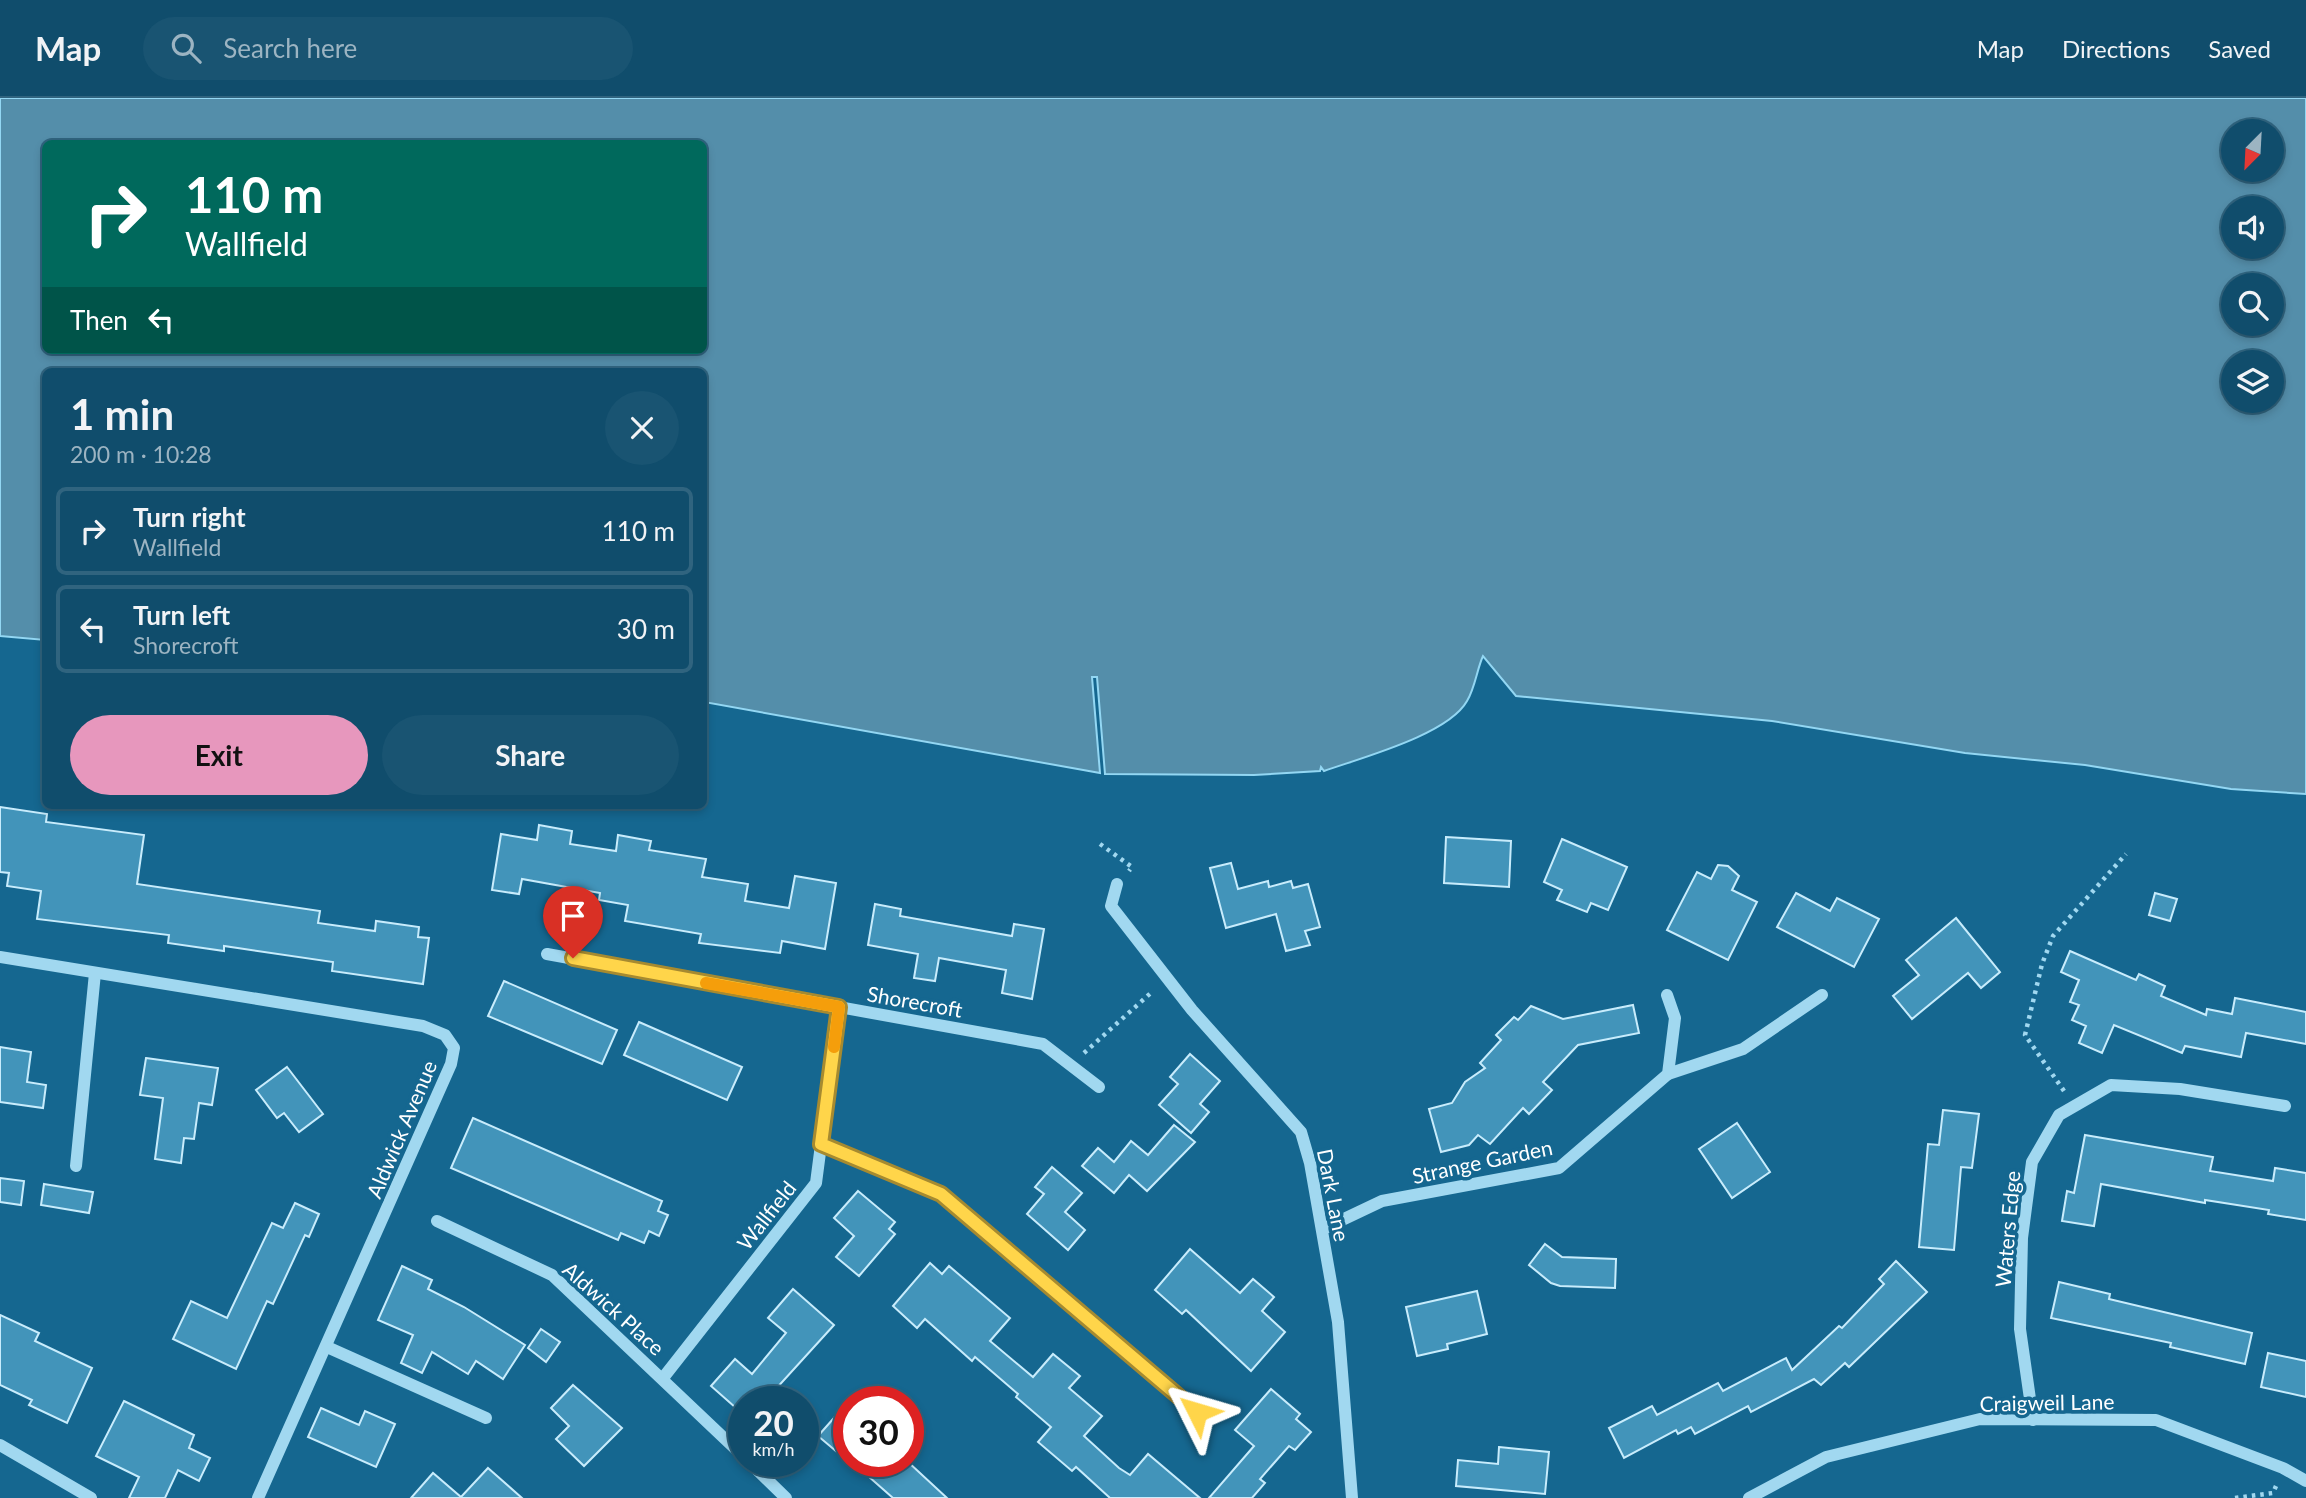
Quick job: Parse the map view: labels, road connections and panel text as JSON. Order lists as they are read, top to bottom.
{
  "streets": {
    "street": [
      "Shorecroft",
      "Aldwick Avenue",
      "Strange Garden",
      "Dark Lane",
      "Wallfield",
      "Waters Edge",
      "Aldwick Place",
      "Craigweil Lane"
    ]
  },
  "crossings": [
    ["Shorecroft", "Wallfield"],
    ["Strange Garden", "Dark Lane"],
    ["Wallfield", "Aldwick Place"],
    ["Waters Edge", "Craigweil Lane"]
  ],
  "north": "bottom left",
  "page": {
    "header": "Map",
    "search": "Search here",
    "nav": ["Map", "Directions", "Saved"],
    "turn": ["110 m", "Wallfield"],
    "then": "Then",
    "heading": ["1 min", "200 m · 10:28"],
    "list": [
      {
        "name": "Turn right",
        "note": "Wallfield",
        "value": "110 m"
      },
      {
        "name": "Turn left",
        "note": "Shorecroft",
        "value": "30 m"
      }
    ],
    "buttons": ["Exit", "Share"],
    "speed": "20 km/h",
    "limit": "30"
  }
}
